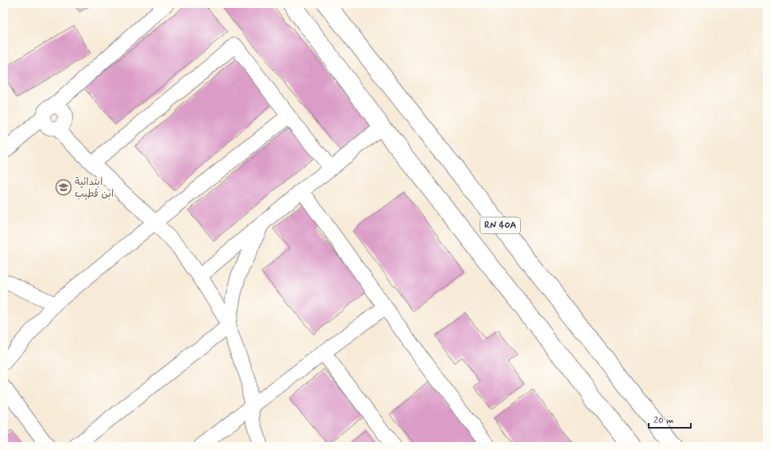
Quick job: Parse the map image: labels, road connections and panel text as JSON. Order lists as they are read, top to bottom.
{
  "streets": {
    "main road": ["RN 40A"]
  },
  "places": {
    "school or university": ["ابتدائية ابن قطيب"]
  },
  "scale_bar": "20 m"
}
